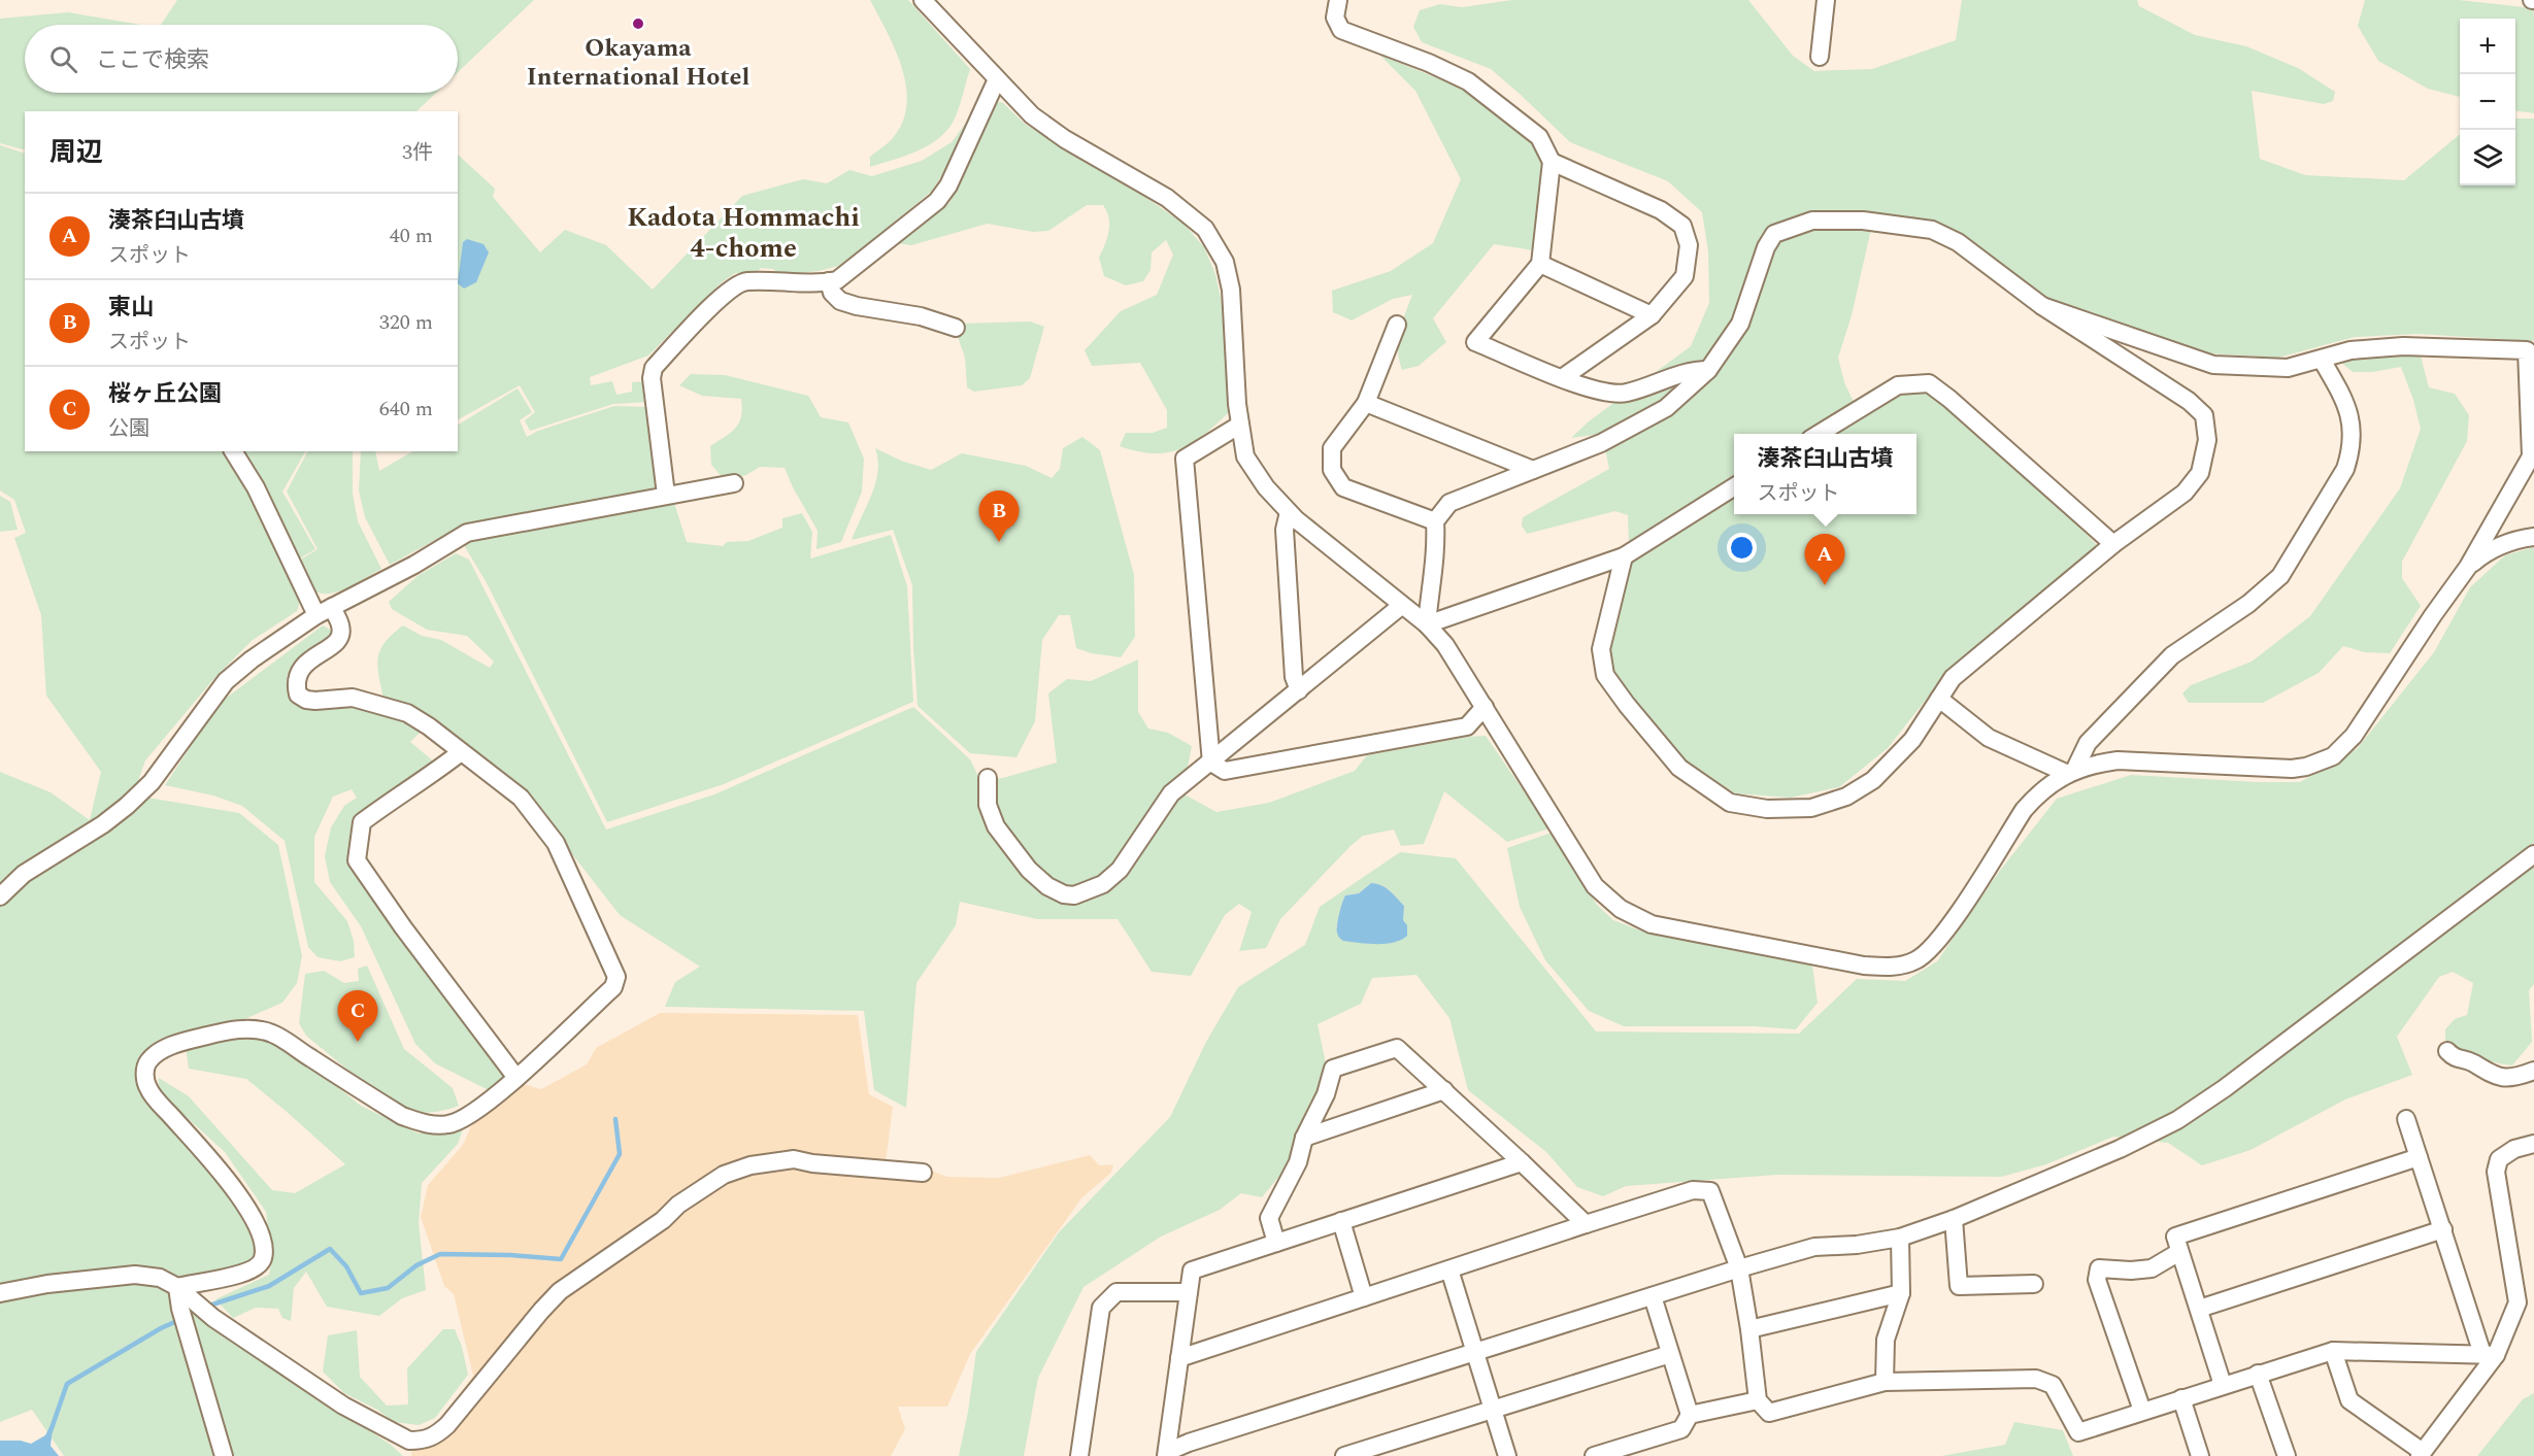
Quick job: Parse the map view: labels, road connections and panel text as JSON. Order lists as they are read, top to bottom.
{
  "districts": ["Kadota Hommachi 4-chome"],
  "places": ["Okayama International Hotel"],
  "page": {
    "map_buttons": ["+", "−"],
    "search": "ここで検索",
    "heading": ["周辺", "3件"],
    "list": [
      {
        "mark": "A",
        "name": "湊茶臼山古墳",
        "note": "スポット",
        "value": "40 m"
      },
      {
        "mark": "B",
        "name": "東山",
        "note": "スポット",
        "value": "320 m"
      },
      {
        "mark": "C",
        "name": "桜ヶ丘公園",
        "note": "公園",
        "value": "640 m"
      }
    ],
    "popup": ["湊茶臼山古墳", "スポット"],
    "pins": ["B", "A", "C"]
  }
}
